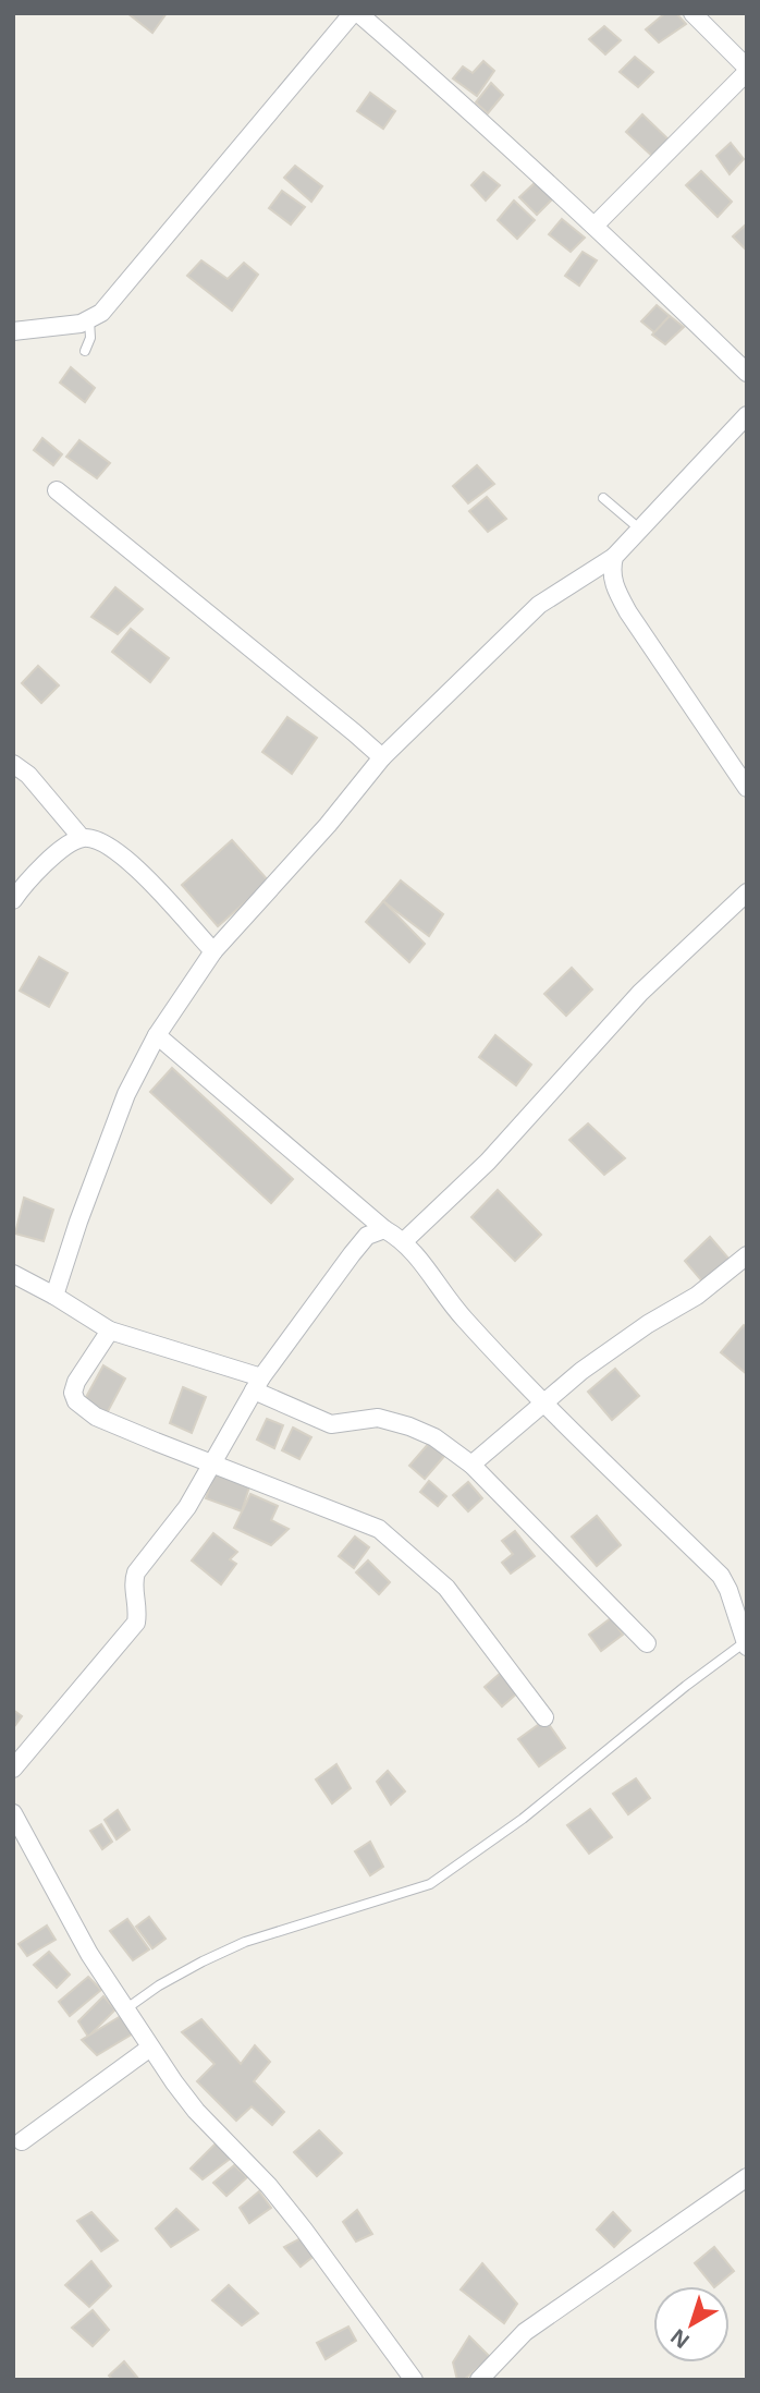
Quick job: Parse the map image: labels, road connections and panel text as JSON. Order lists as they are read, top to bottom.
{
  "north": "bottom left"
}
